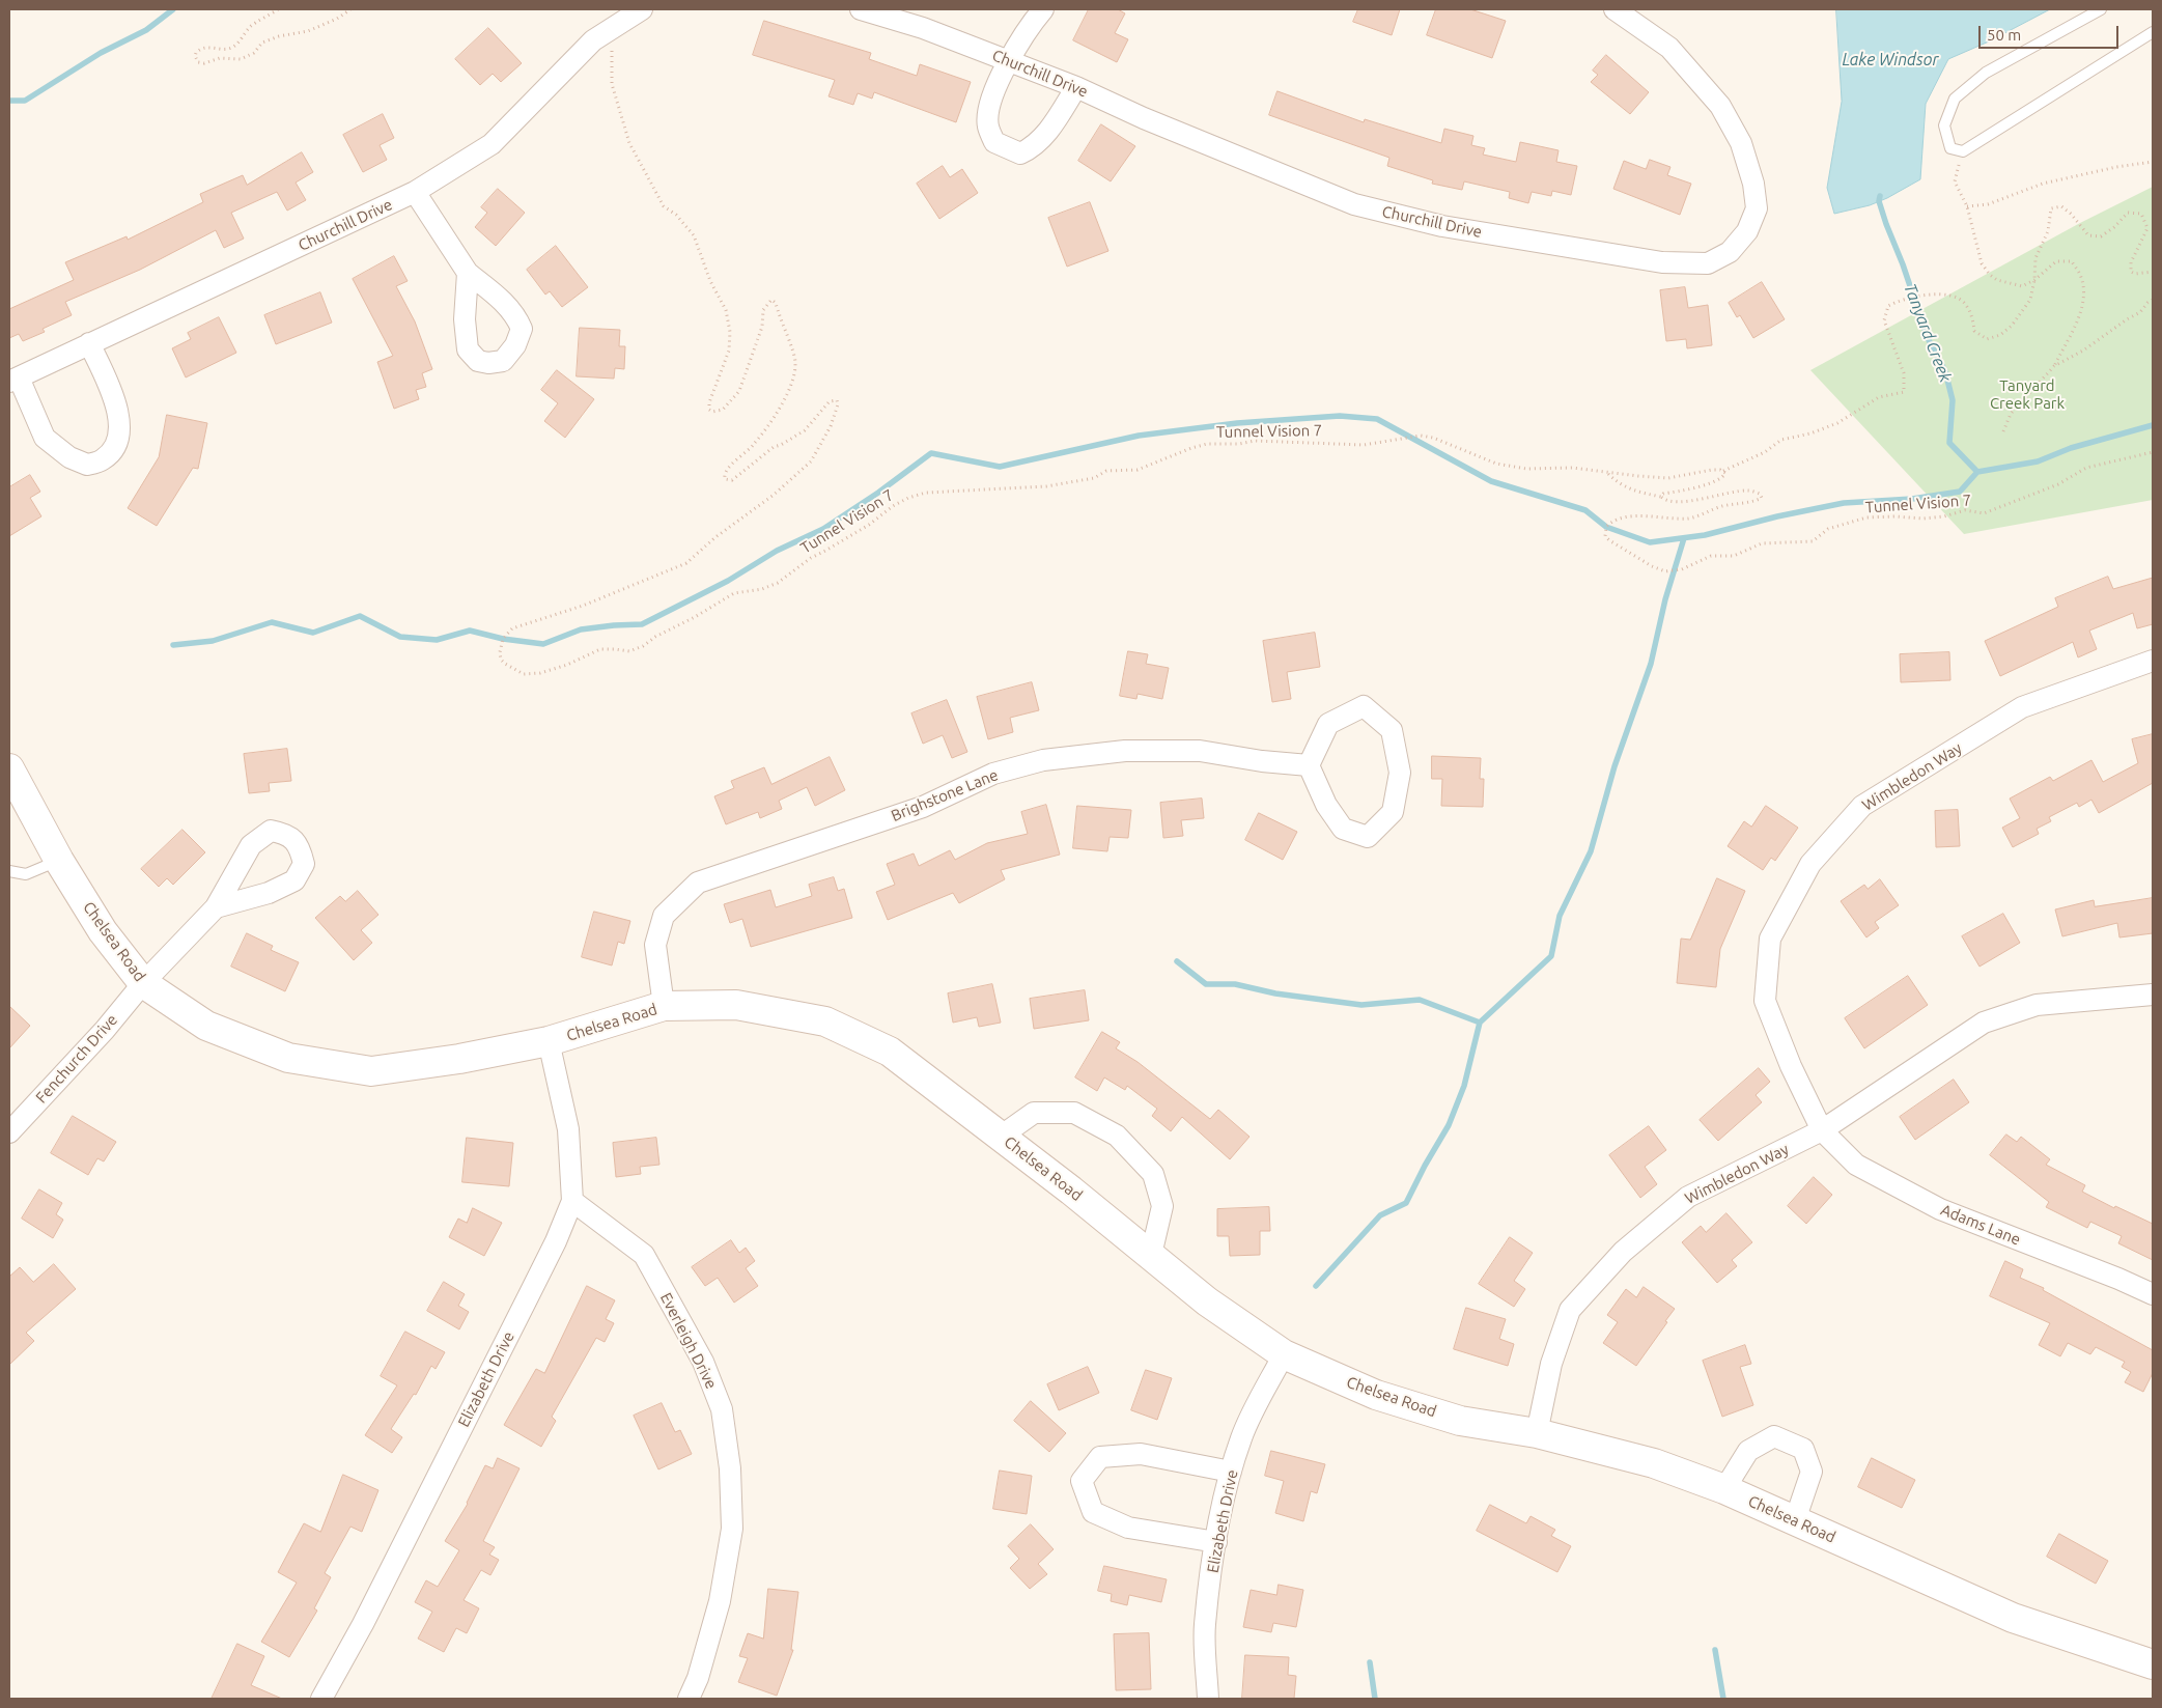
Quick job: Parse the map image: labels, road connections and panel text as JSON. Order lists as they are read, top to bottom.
{
  "streets": {
    "street": [
      "Churchill Drive",
      "Wimbledon Way",
      "Brighstone Lane",
      "Chelsea Road",
      "Fenchurch Drive",
      "Adams Lane",
      "Everleigh Drive",
      "Elizabeth Drive"
    ],
    "path": ["Tunnel Vision 7"]
  },
  "crossings": [
    ["Wimbledon Way", "Chelsea Road"],
    ["Wimbledon Way", "Adams Lane"],
    ["Brighstone Lane", "Chelsea Road"],
    ["Chelsea Road", "Fenchurch Drive"],
    ["Chelsea Road", "Elizabeth Drive"],
    ["Everleigh Drive", "Elizabeth Drive"]
  ],
  "water": ["Lake Windsor", "Tanyard Creek"],
  "parks": ["Tanyard Creek Park"],
  "scale_bar": "50 m"
}
